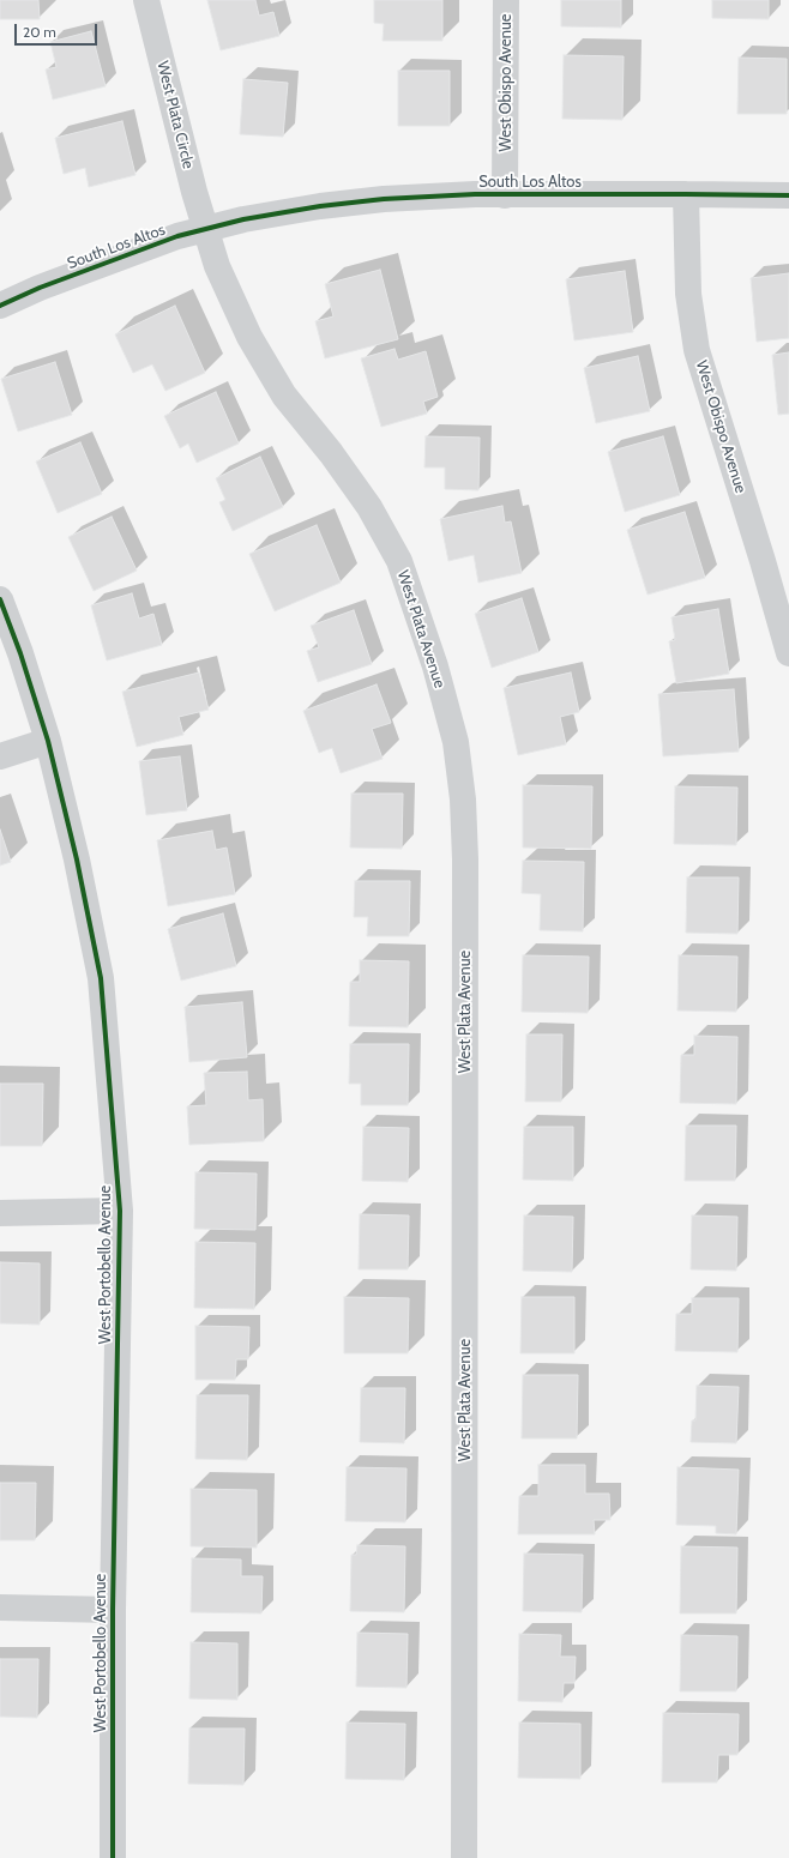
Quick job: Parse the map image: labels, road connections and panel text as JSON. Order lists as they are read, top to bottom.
{
  "streets": {
    "street": [
      "West Obispo Avenue",
      "West Plata Circle",
      "South Los Altos",
      "West Plata Avenue",
      "West Portobello Avenue"
    ]
  },
  "crossings": [
    ["West Obispo Avenue", "South Los Altos"],
    ["West Plata Circle", "South Los Altos"],
    ["West Plata Circle", "West Plata Avenue"],
    ["South Los Altos", "West Plata Avenue"]
  ],
  "scale_bar": "20 m"
}
